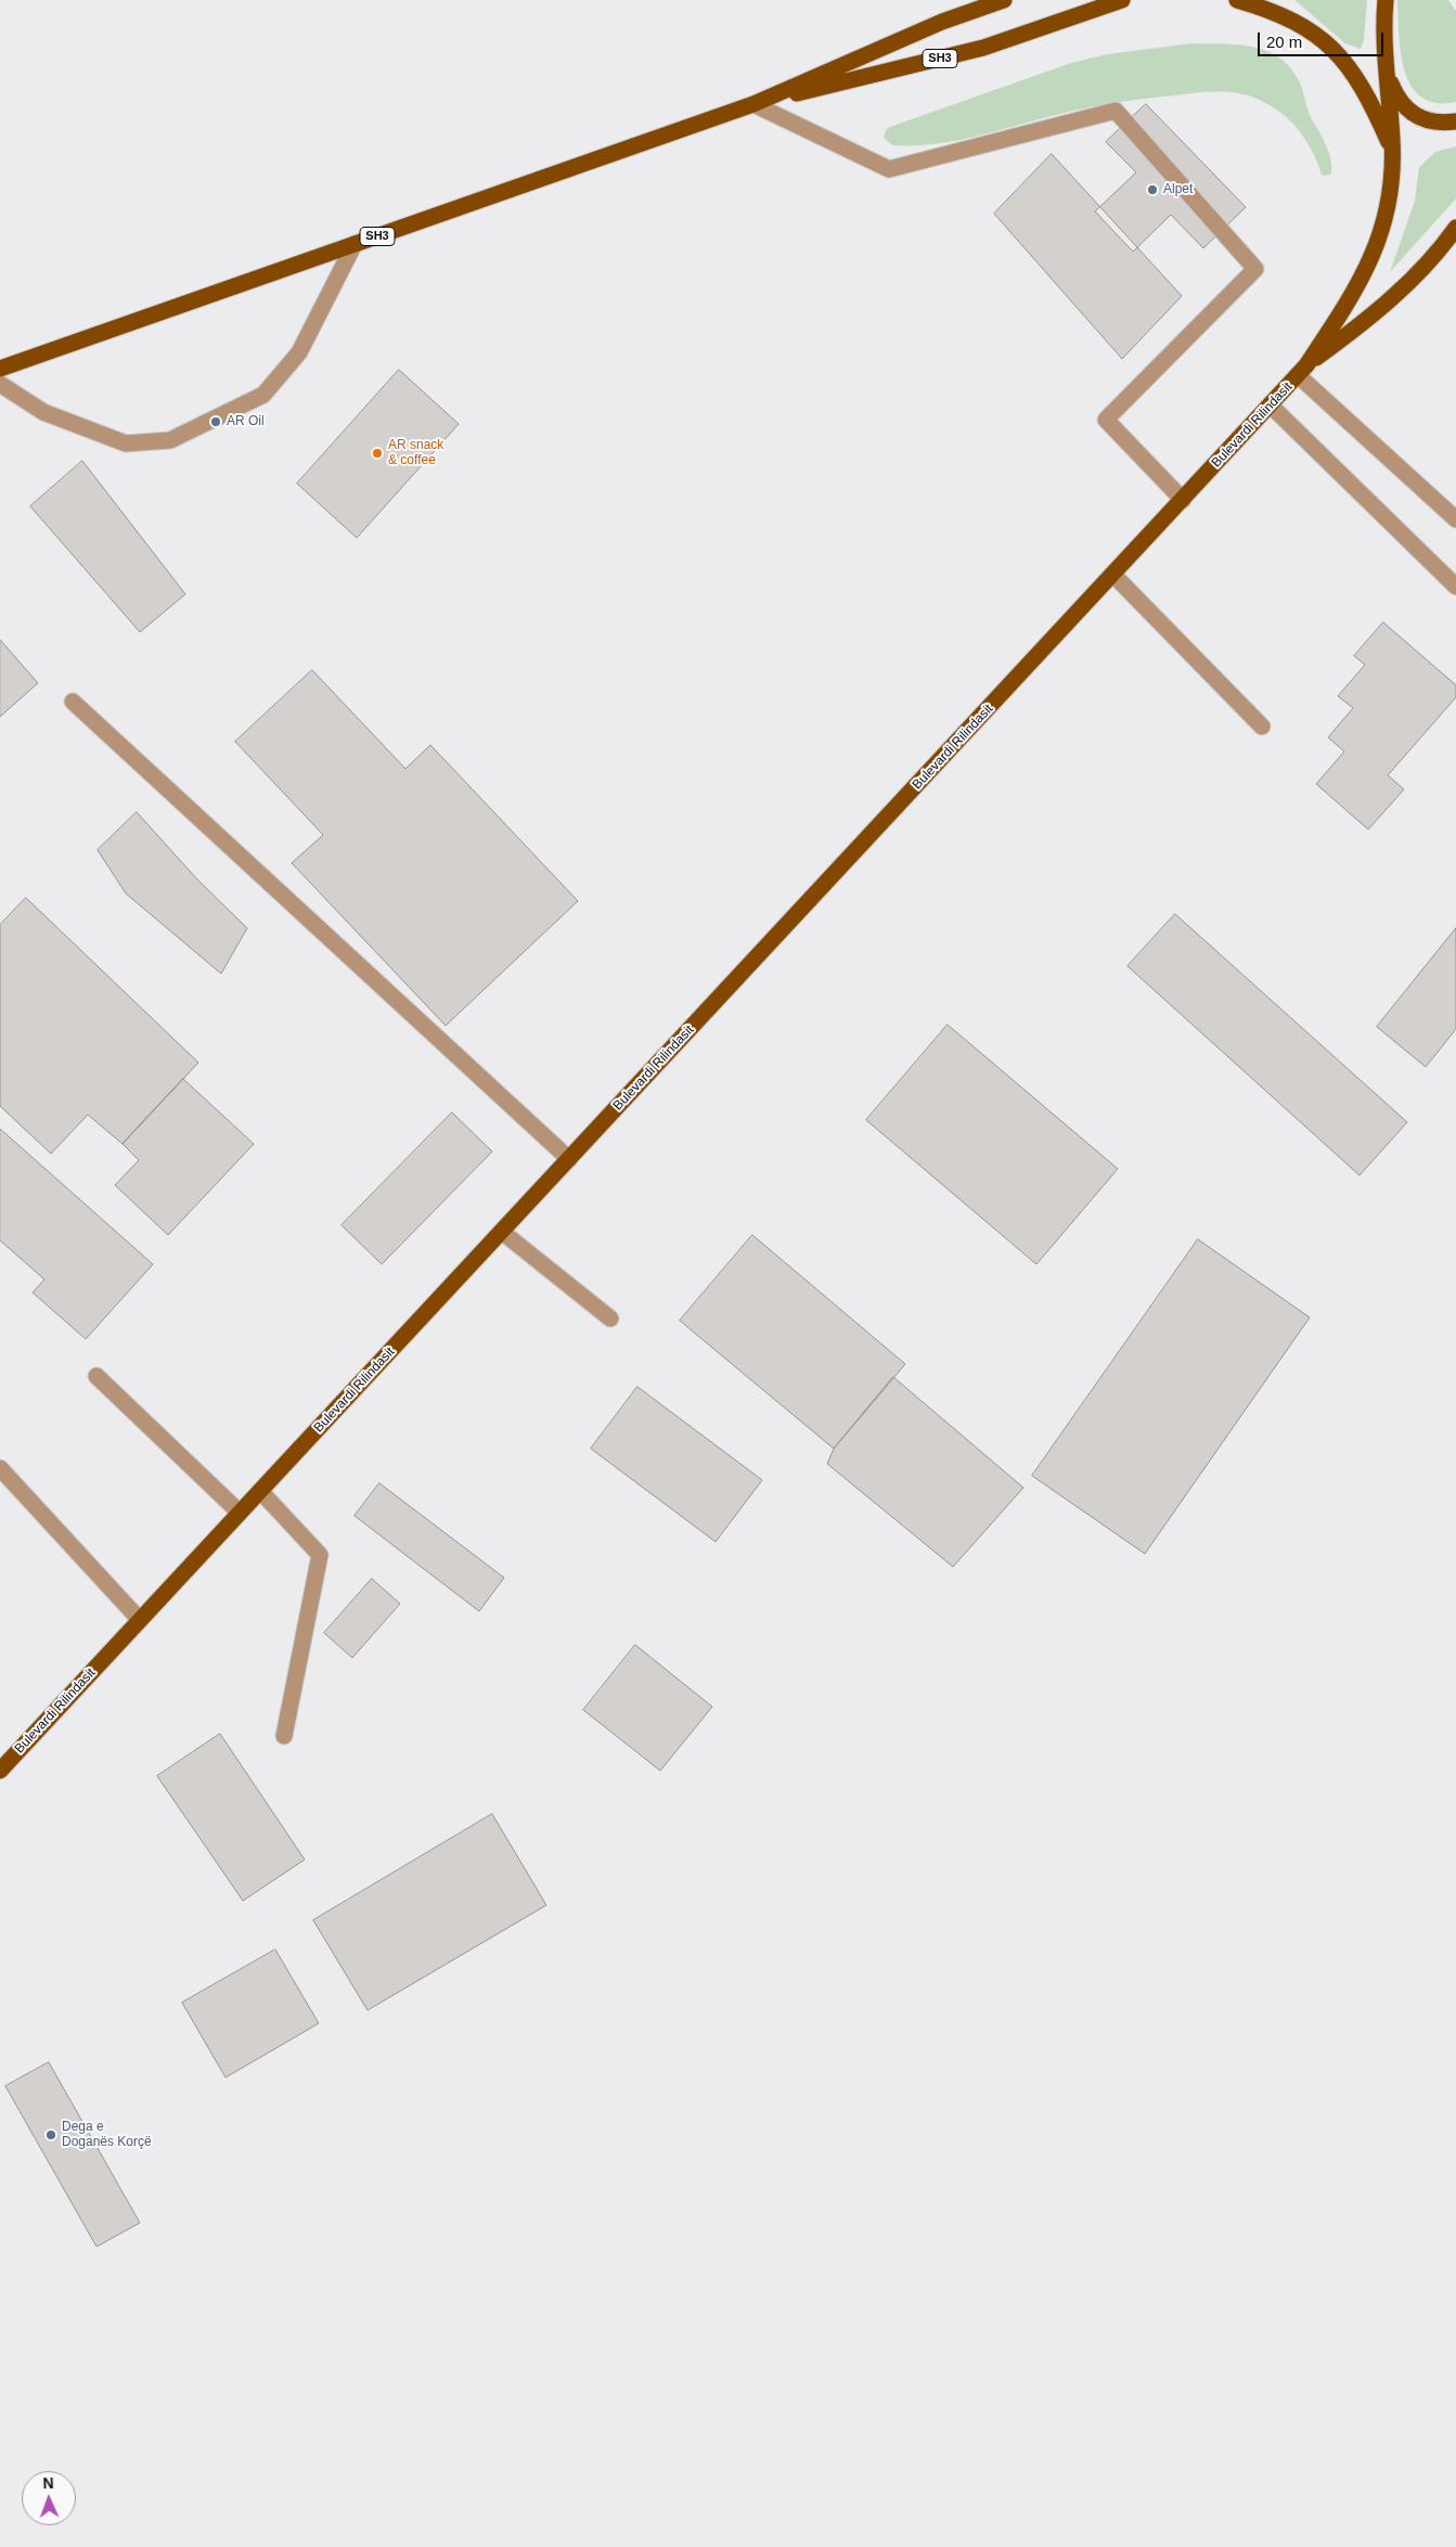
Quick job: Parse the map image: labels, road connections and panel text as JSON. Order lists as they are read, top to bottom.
{
  "streets": {
    "main road": ["SH3", "Bulevardi Rilindasit"]
  },
  "places": [
    "Alpet",
    "AR Oil",
    "AR snack & coffee",
    "Dega e Doganës Korçë"
  ],
  "scale_bar": "20 m",
  "north": "top"
}
